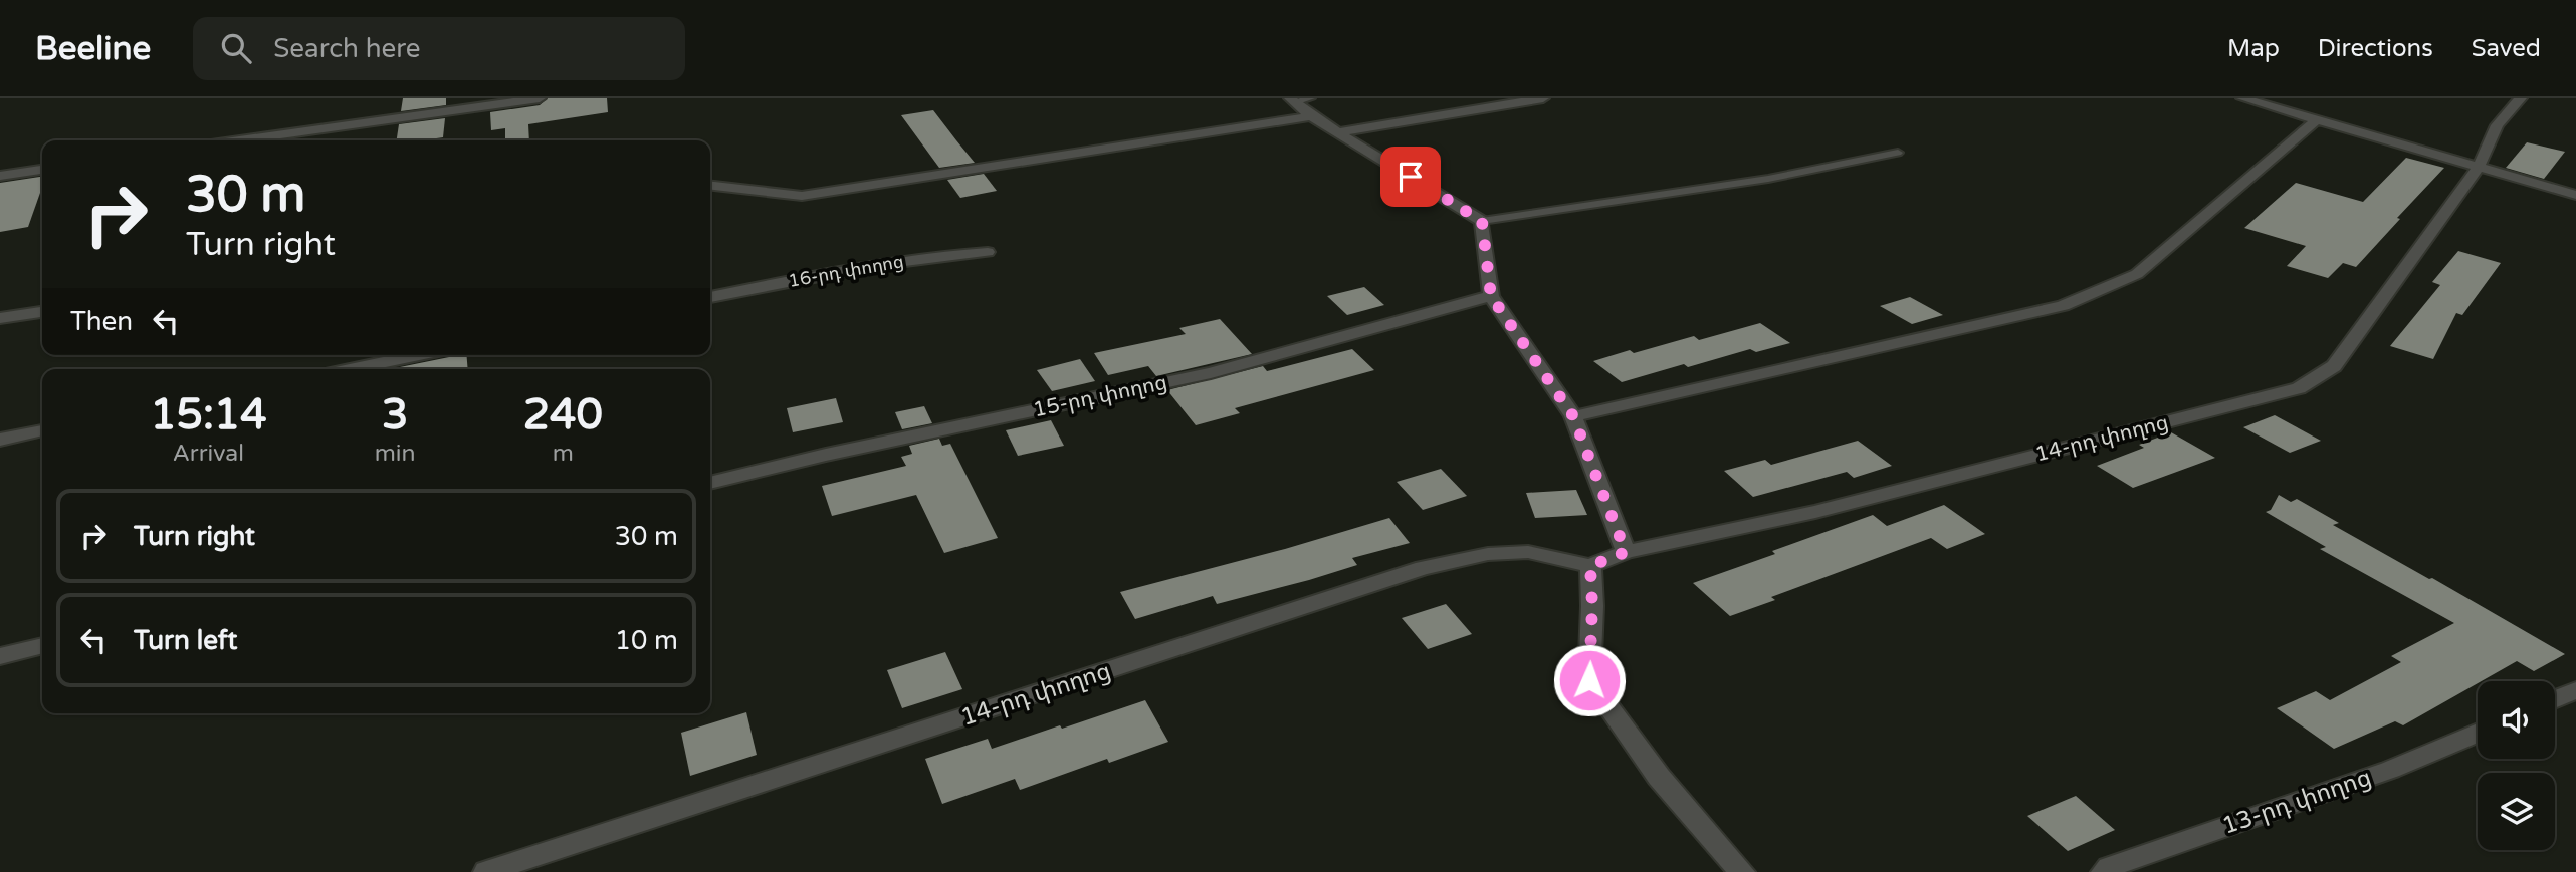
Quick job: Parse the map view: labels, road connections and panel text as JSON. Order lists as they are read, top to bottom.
{
  "streets": {
    "street": [
      "16-րդ փողոց",
      "15-րդ փողոց",
      "14-րդ փողոց",
      "13-րդ փողոց"
    ]
  },
  "page": {
    "header": "Beeline",
    "search": "Search here",
    "nav": ["Map", "Directions", "Saved"],
    "turn": ["30 m", "Turn right"],
    "then": "Then",
    "eta": [
      "15:14",
      "Arrival",
      "3",
      "min",
      "240",
      "m"
    ],
    "list": [
      {
        "name": "Turn right",
        "value": "30 m"
      },
      {
        "name": "Turn left",
        "value": "10 m"
      }
    ]
  }
}
